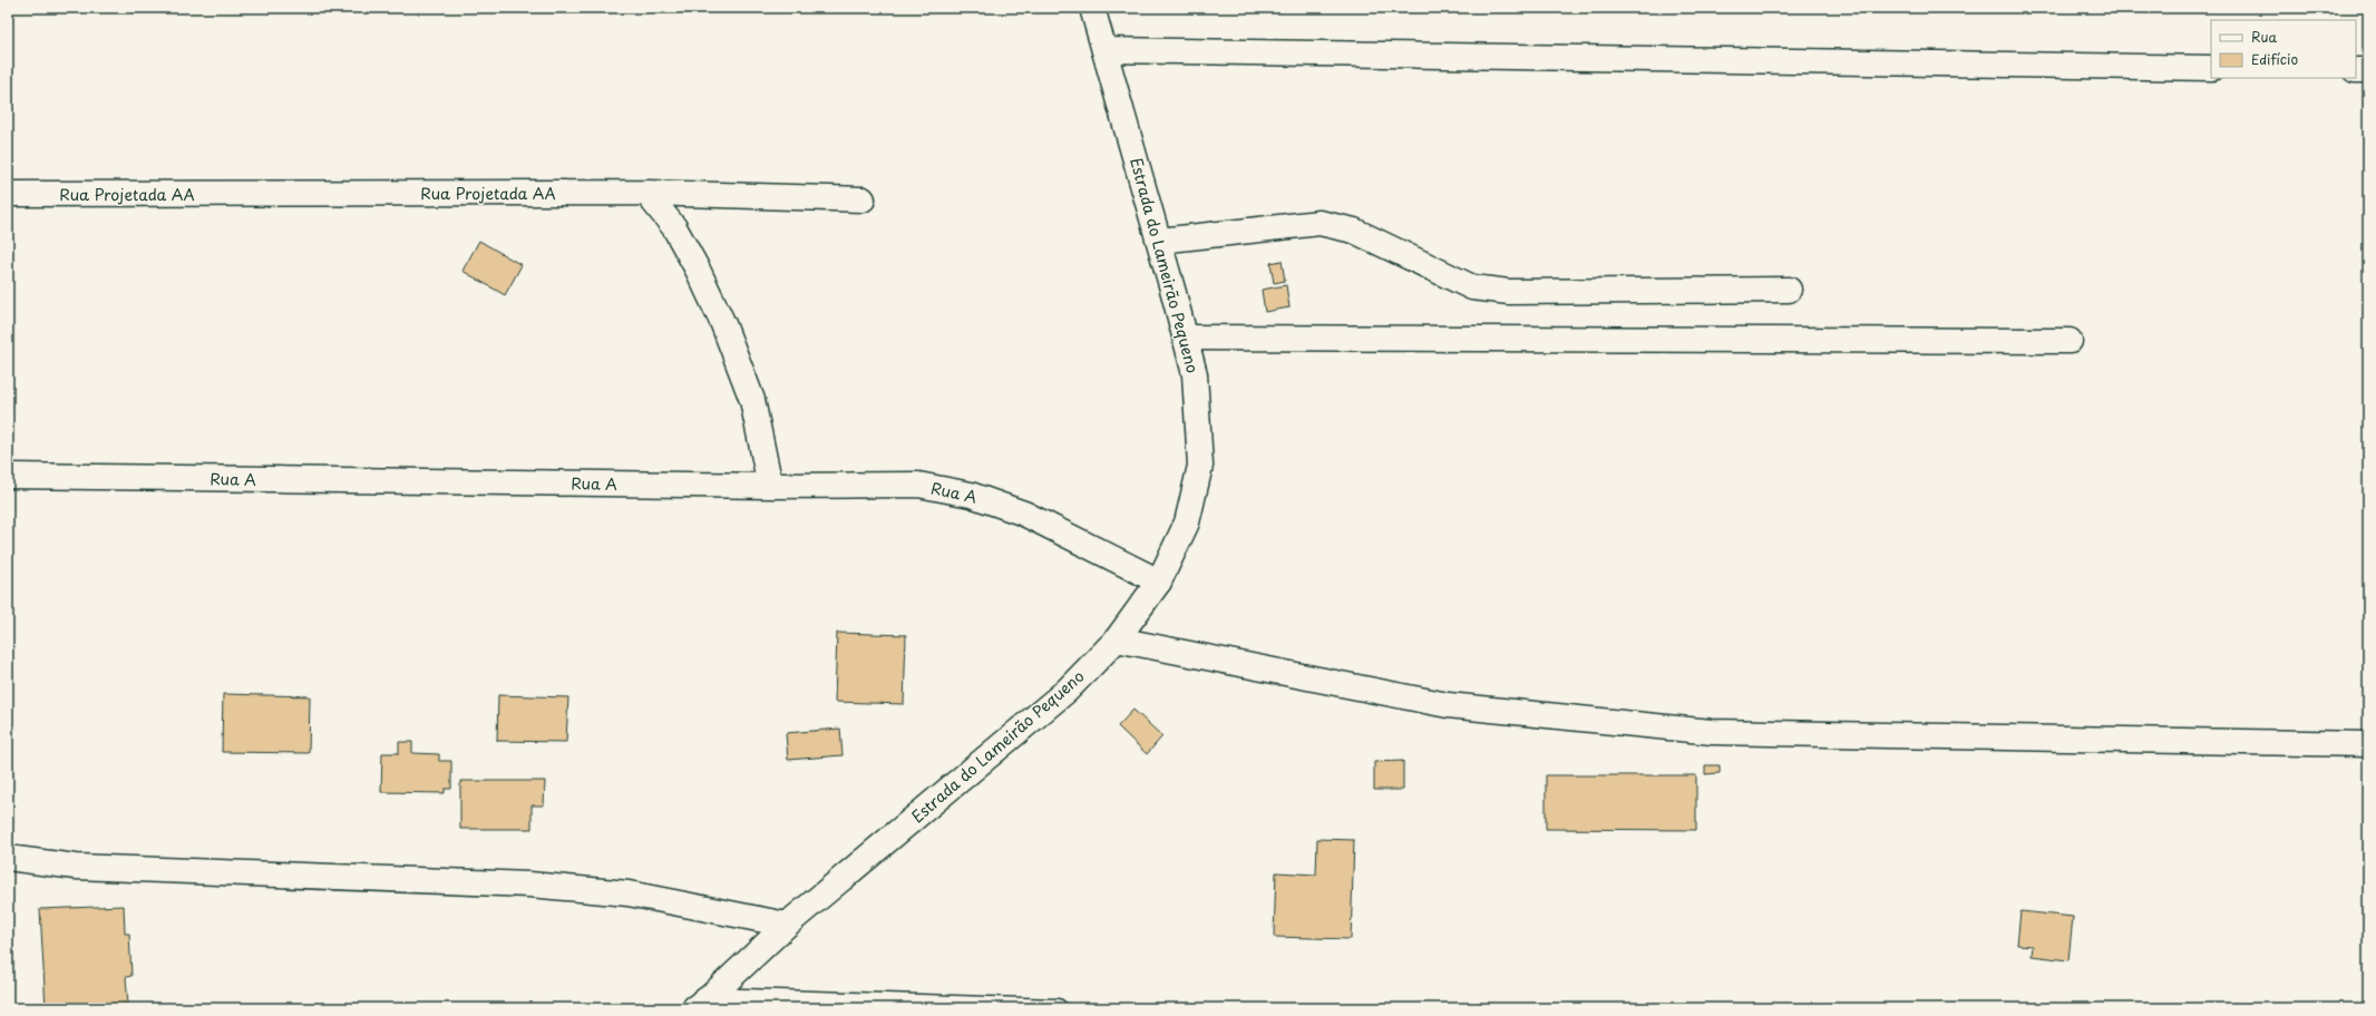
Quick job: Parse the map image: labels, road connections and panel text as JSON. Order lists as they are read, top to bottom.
{
  "streets": {
    "street": ["Rua Projetada AA", "Estrada do Lameirão Pequeno", "Rua A"]
  },
  "crossings": [
    ["Estrada do Lameirão Pequeno", "Rua A"]
  ],
  "legend": ["Rua", "Edifício"]
}
